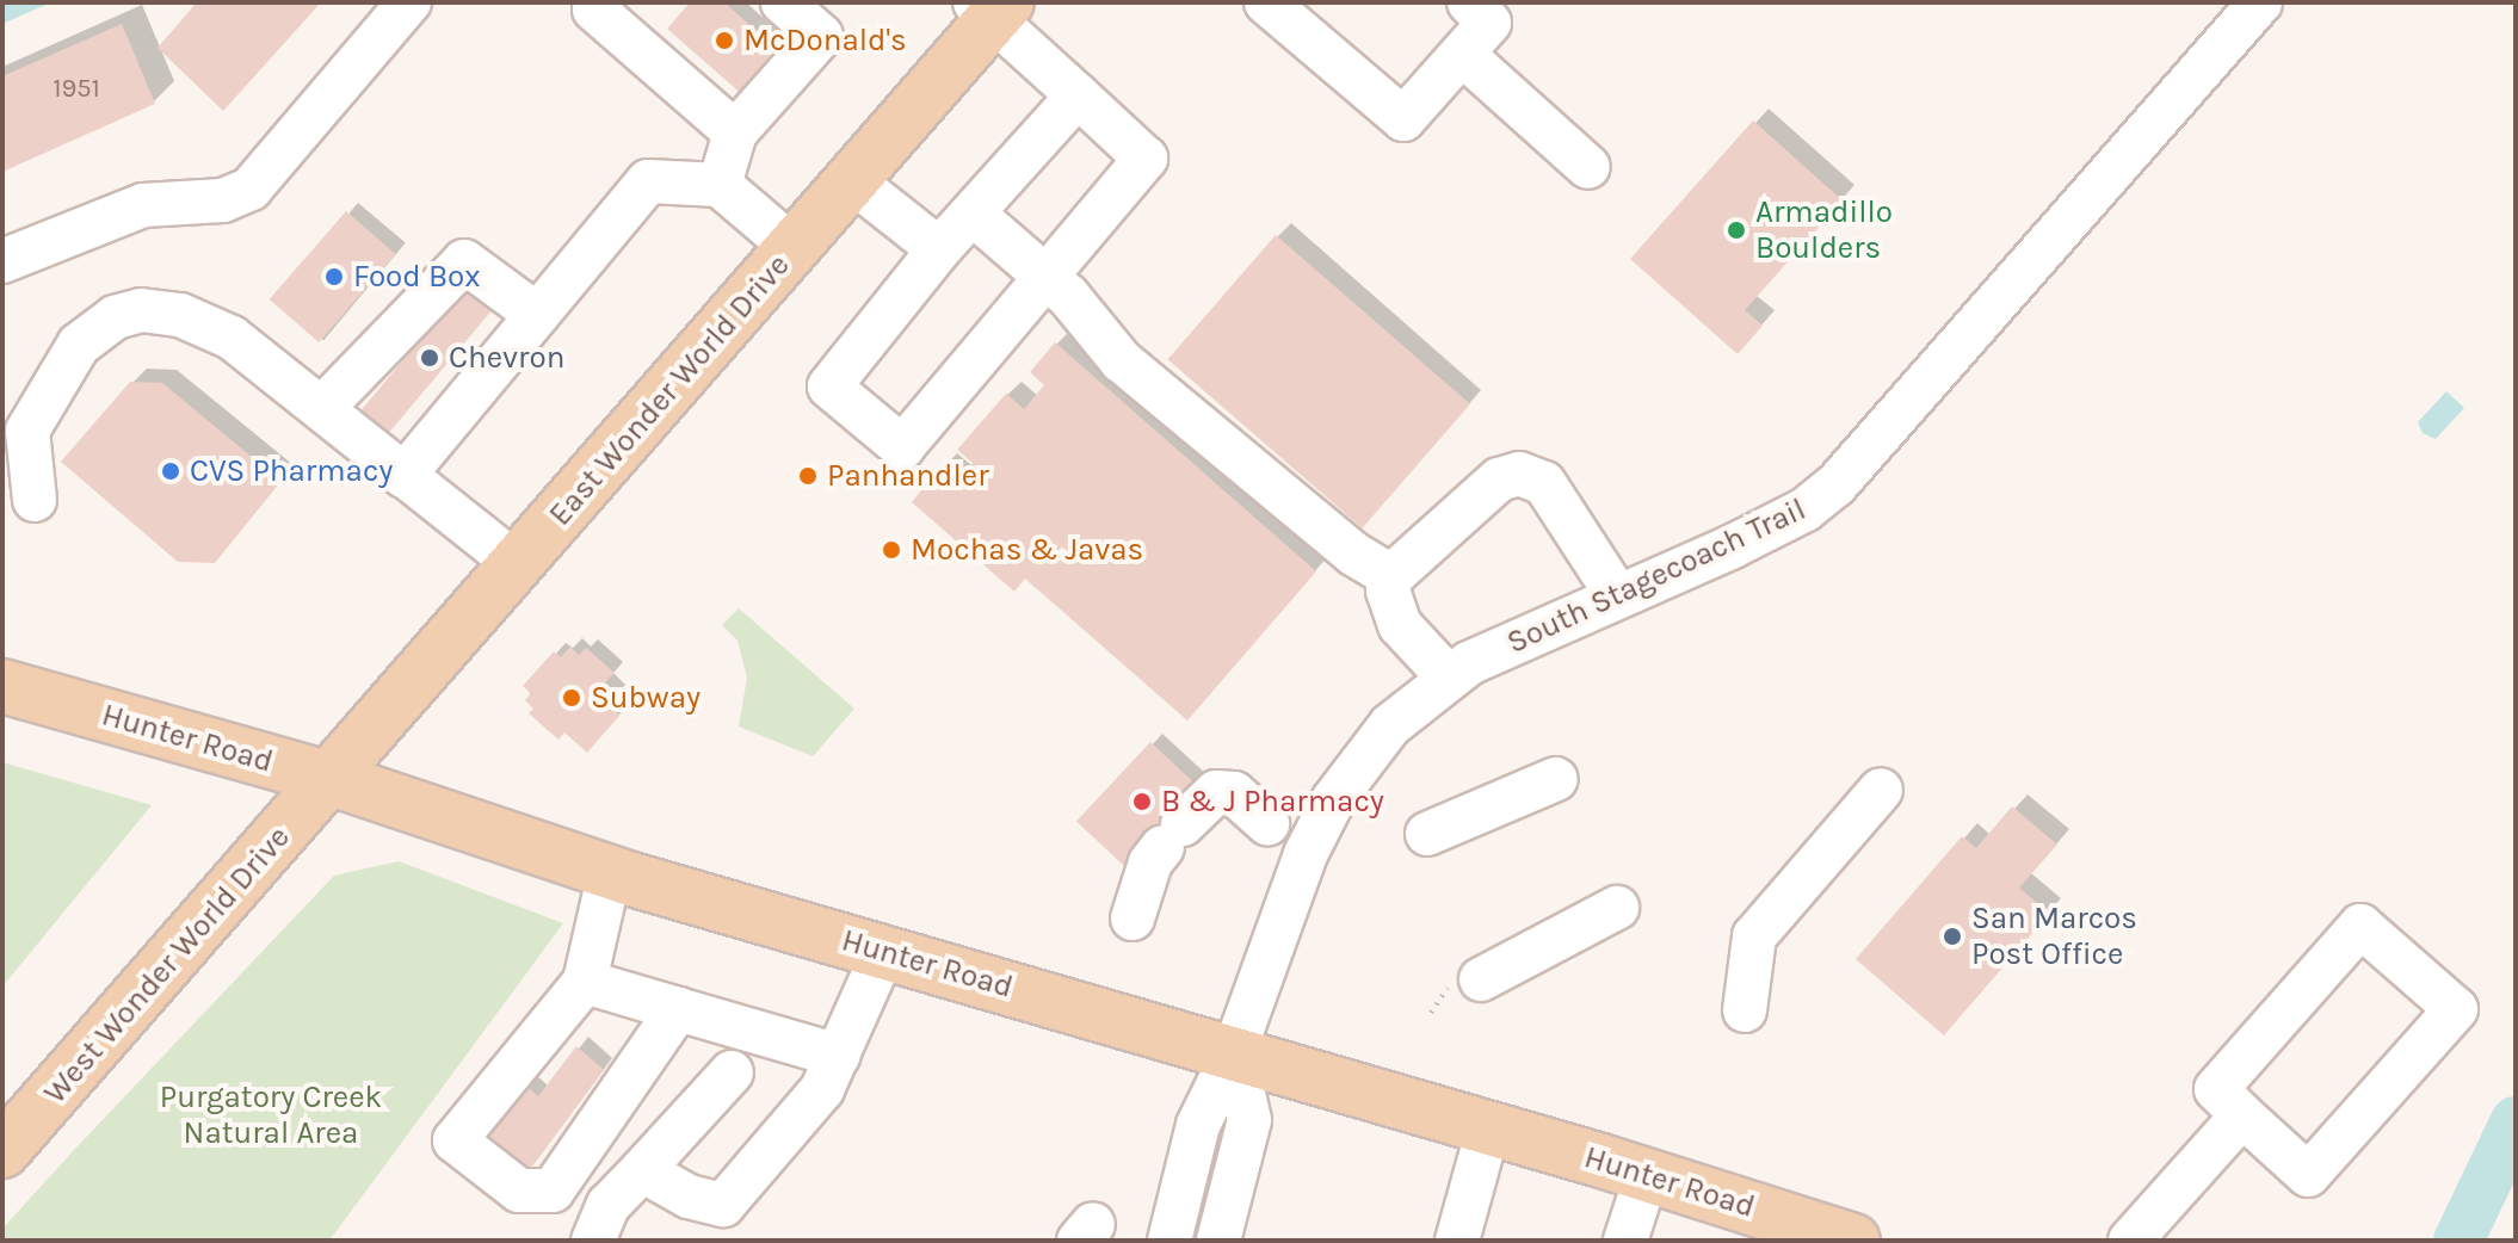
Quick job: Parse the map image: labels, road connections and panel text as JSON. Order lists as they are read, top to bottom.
{
  "streets": {
    "main road": ["East Wonder World Drive", "Hunter Road", "West Wonder World Drive"],
    "street": ["South Stagecoach Trail"]
  },
  "crossings": [
    ["East Wonder World Drive", "Hunter Road"],
    ["East Wonder World Drive", "West Wonder World Drive"],
    ["South Stagecoach Trail", "Hunter Road"],
    ["Hunter Road", "West Wonder World Drive"]
  ],
  "parks": ["Purgatory Creek Natural Area"],
  "places": [
    "McDonald's",
    "Armadillo Boulders",
    "Food Box",
    "Chevron",
    "CVS Pharmacy",
    "Panhandler",
    "Mochas & Javas",
    "Subway",
    "B & J Pharmacy",
    "San Marcos Post Office"
  ],
  "house_numbers": ["1951"]
}
